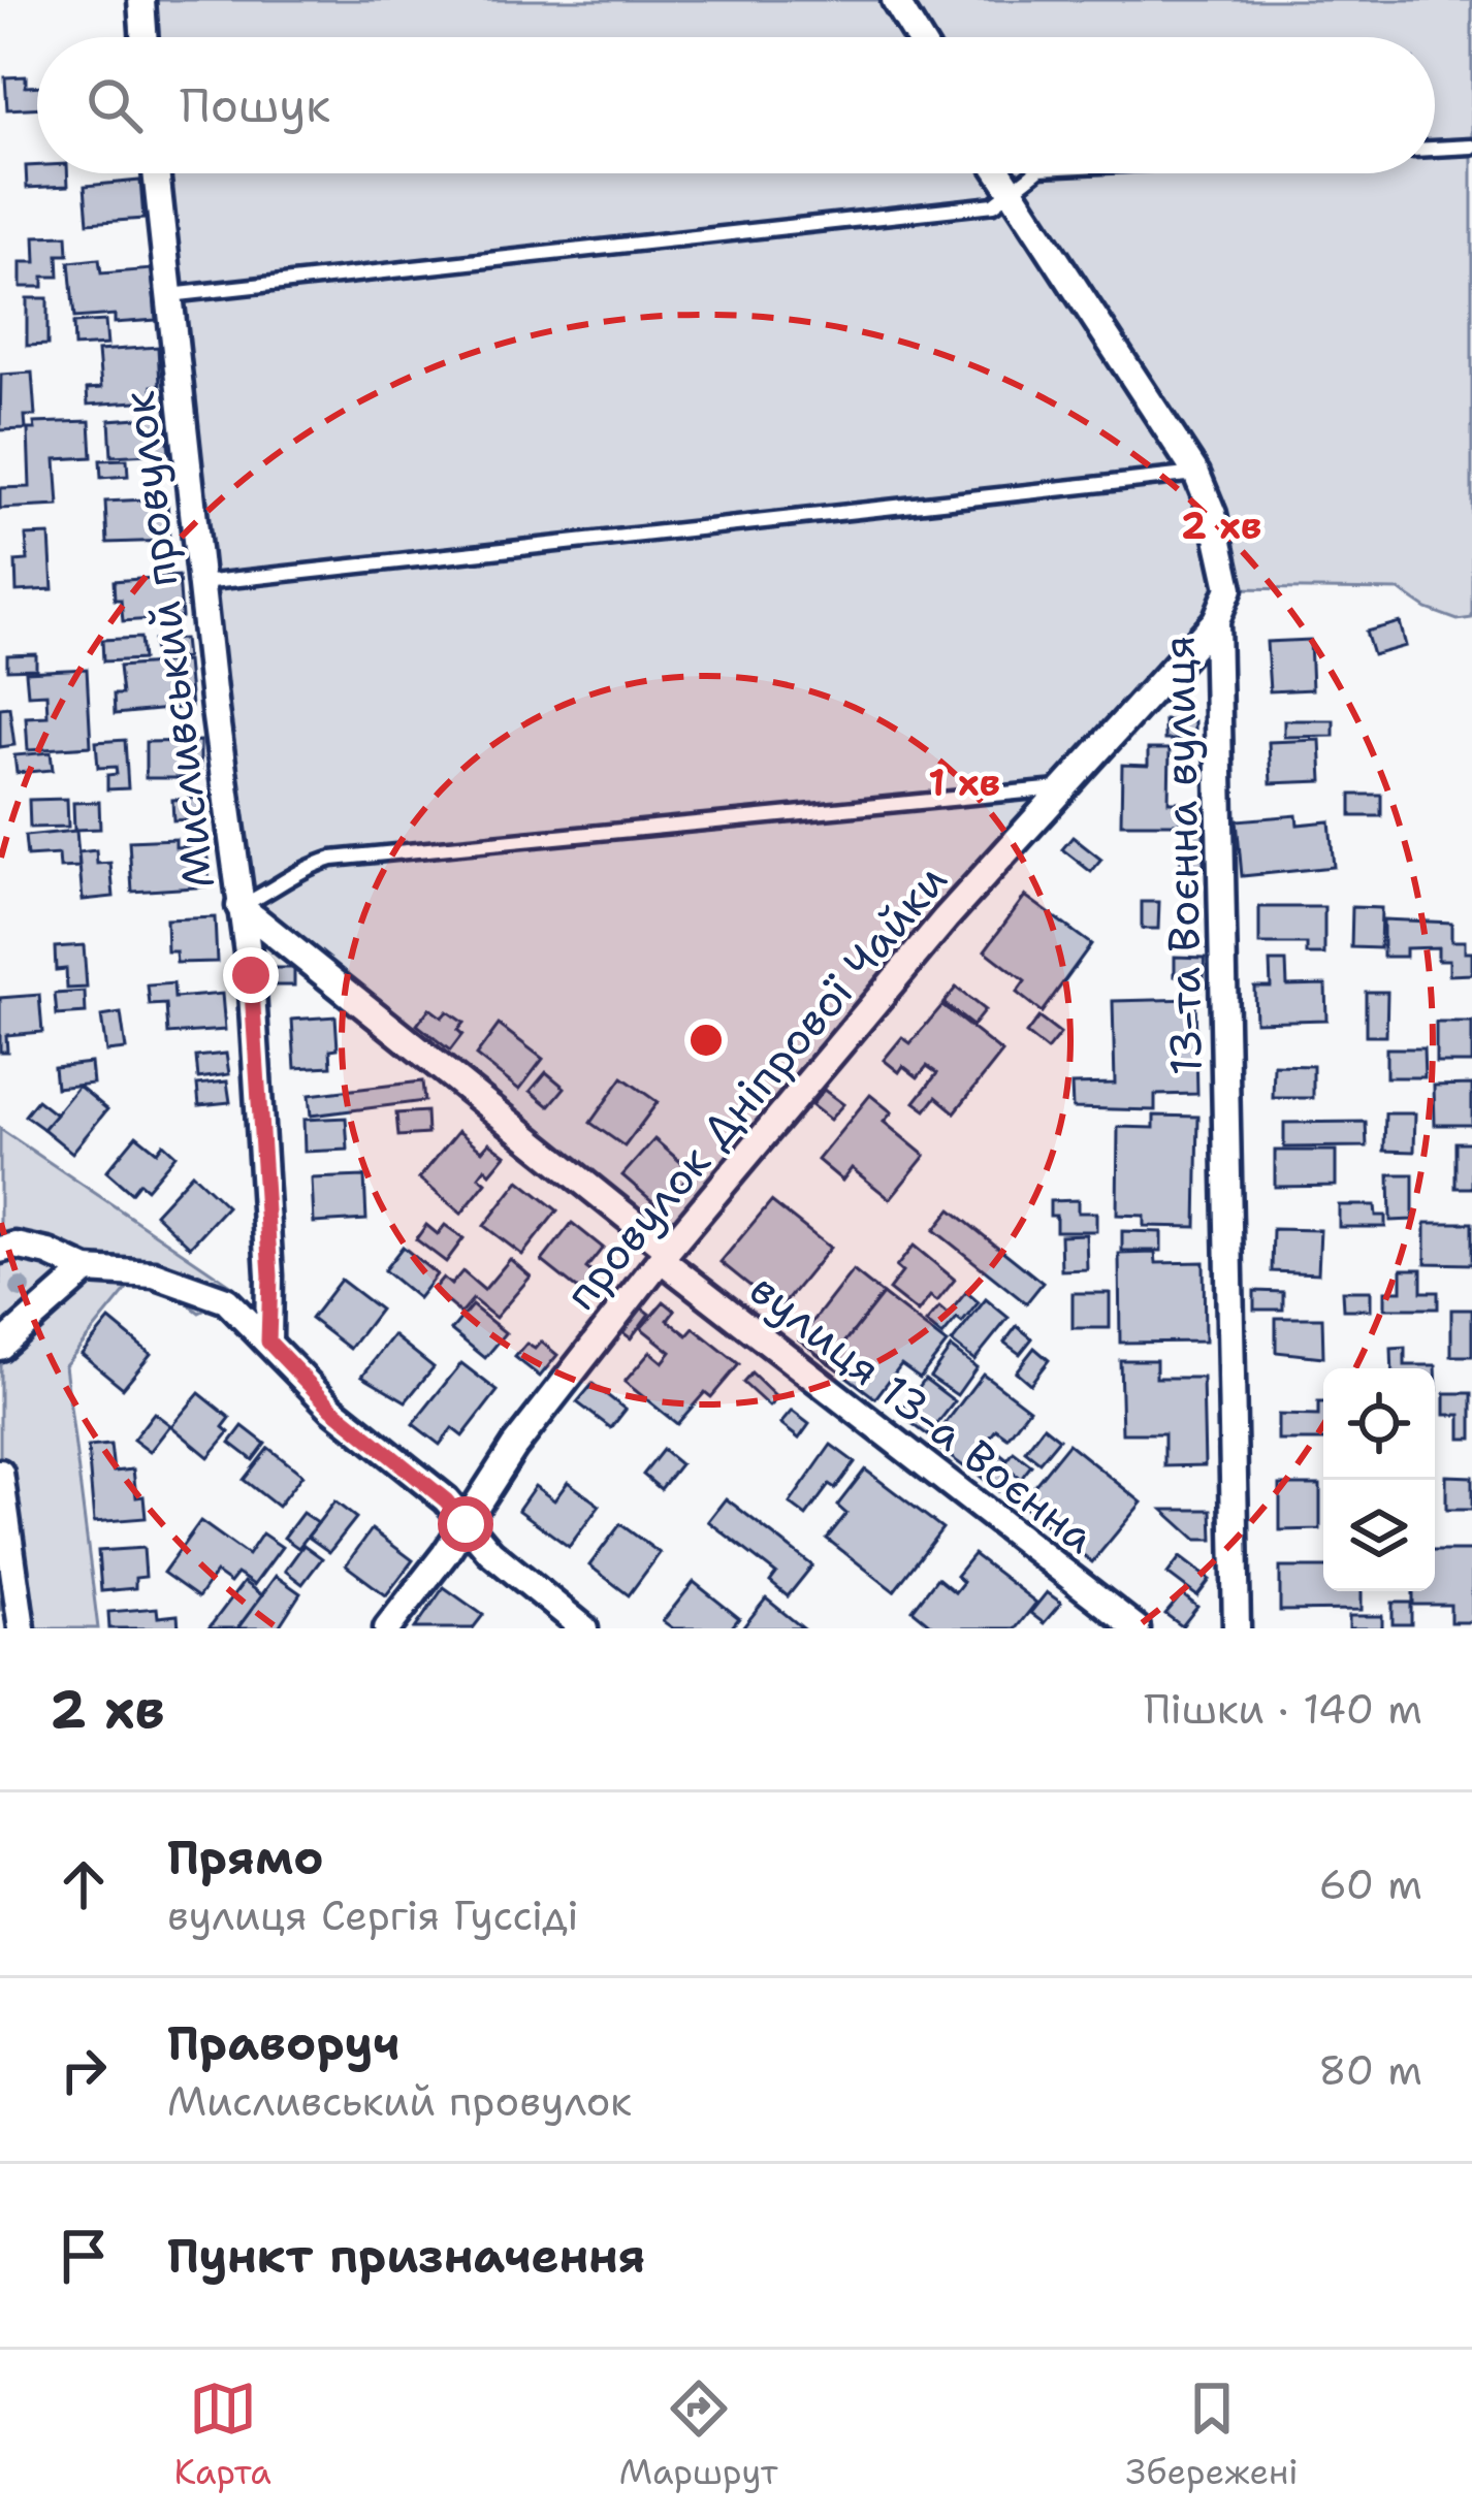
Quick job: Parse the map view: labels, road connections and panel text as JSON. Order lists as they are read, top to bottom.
{
  "streets": {
    "street": [
      "Мисливський провулок",
      "13-та Воєнна вулиця",
      "провулок Дніпрової Чайки",
      "вулиця 13-а Воєнна"
    ]
  },
  "crossings": [
    ["Мисливський провулок", "вулиця 13-а Воєнна"],
    ["13-та Воєнна вулиця", "провулок Дніпрової Чайки"],
    ["провулок Дніпрової Чайки", "вулиця 13-а Воєнна"]
  ],
  "page": {
    "search": "Пошук",
    "heading": ["2 хв", "Пішки · 140 m"],
    "list": [
      ["Прямо", "вулиця Сергія Гуссіді", "60 m"],
      ["Праворуч", "Мисливський провулок", "80 m"],
      "Пункт призначення"
    ],
    "nav": ["Карта", "Маршрут", "Збережені"]
  },
  "rings": ["2 хв", "1 хв"]
}
